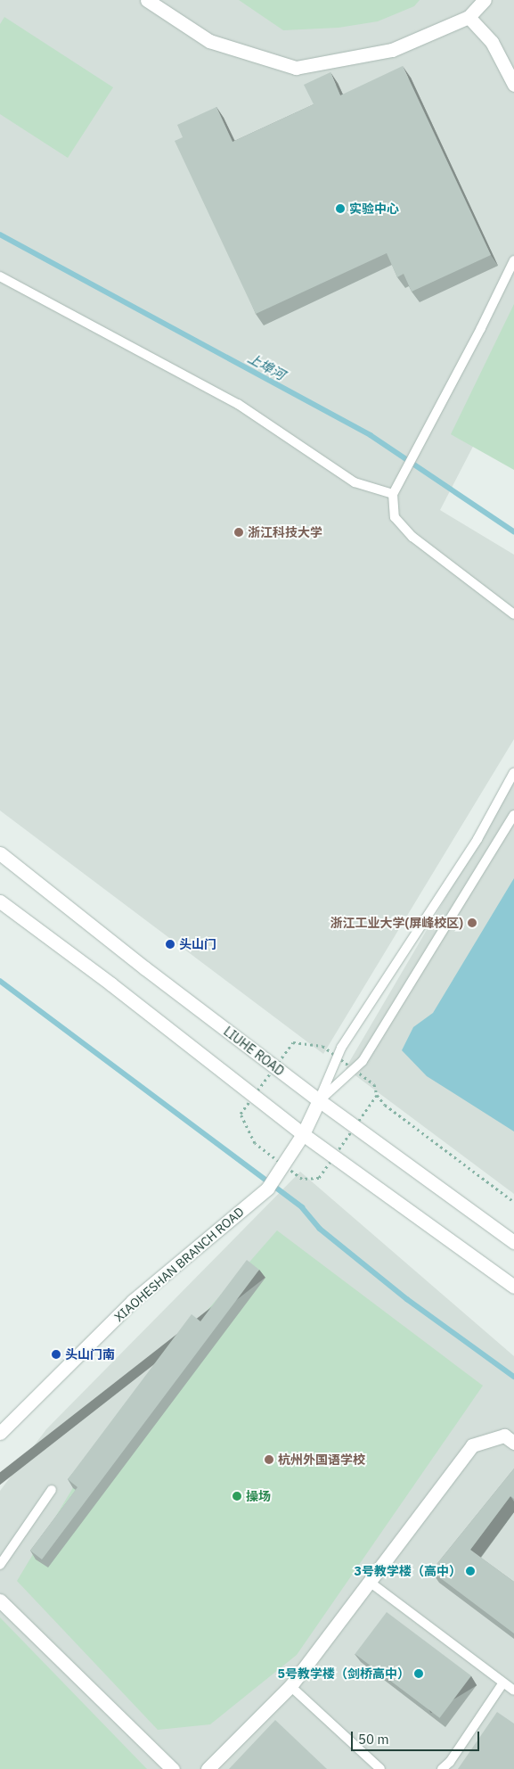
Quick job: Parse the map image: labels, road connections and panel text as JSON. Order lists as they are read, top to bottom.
{
  "streets": {
    "street": ["LIUHE ROAD", "XIAOHESHAN BRANCH ROAD"]
  },
  "crossings": [
    ["LIUHE ROAD", "XIAOHESHAN BRANCH ROAD"]
  ],
  "water": ["上埠河"],
  "places": [
    "实验中心",
    "浙江科技大学",
    "浙江工业大学(屏峰校区)",
    "头山门",
    "头山门南",
    "杭州外国语学校",
    "操场",
    "3号教学楼（高中）",
    "5号教学楼（剑桥高中）"
  ],
  "scale_bar": "50 m"
}
